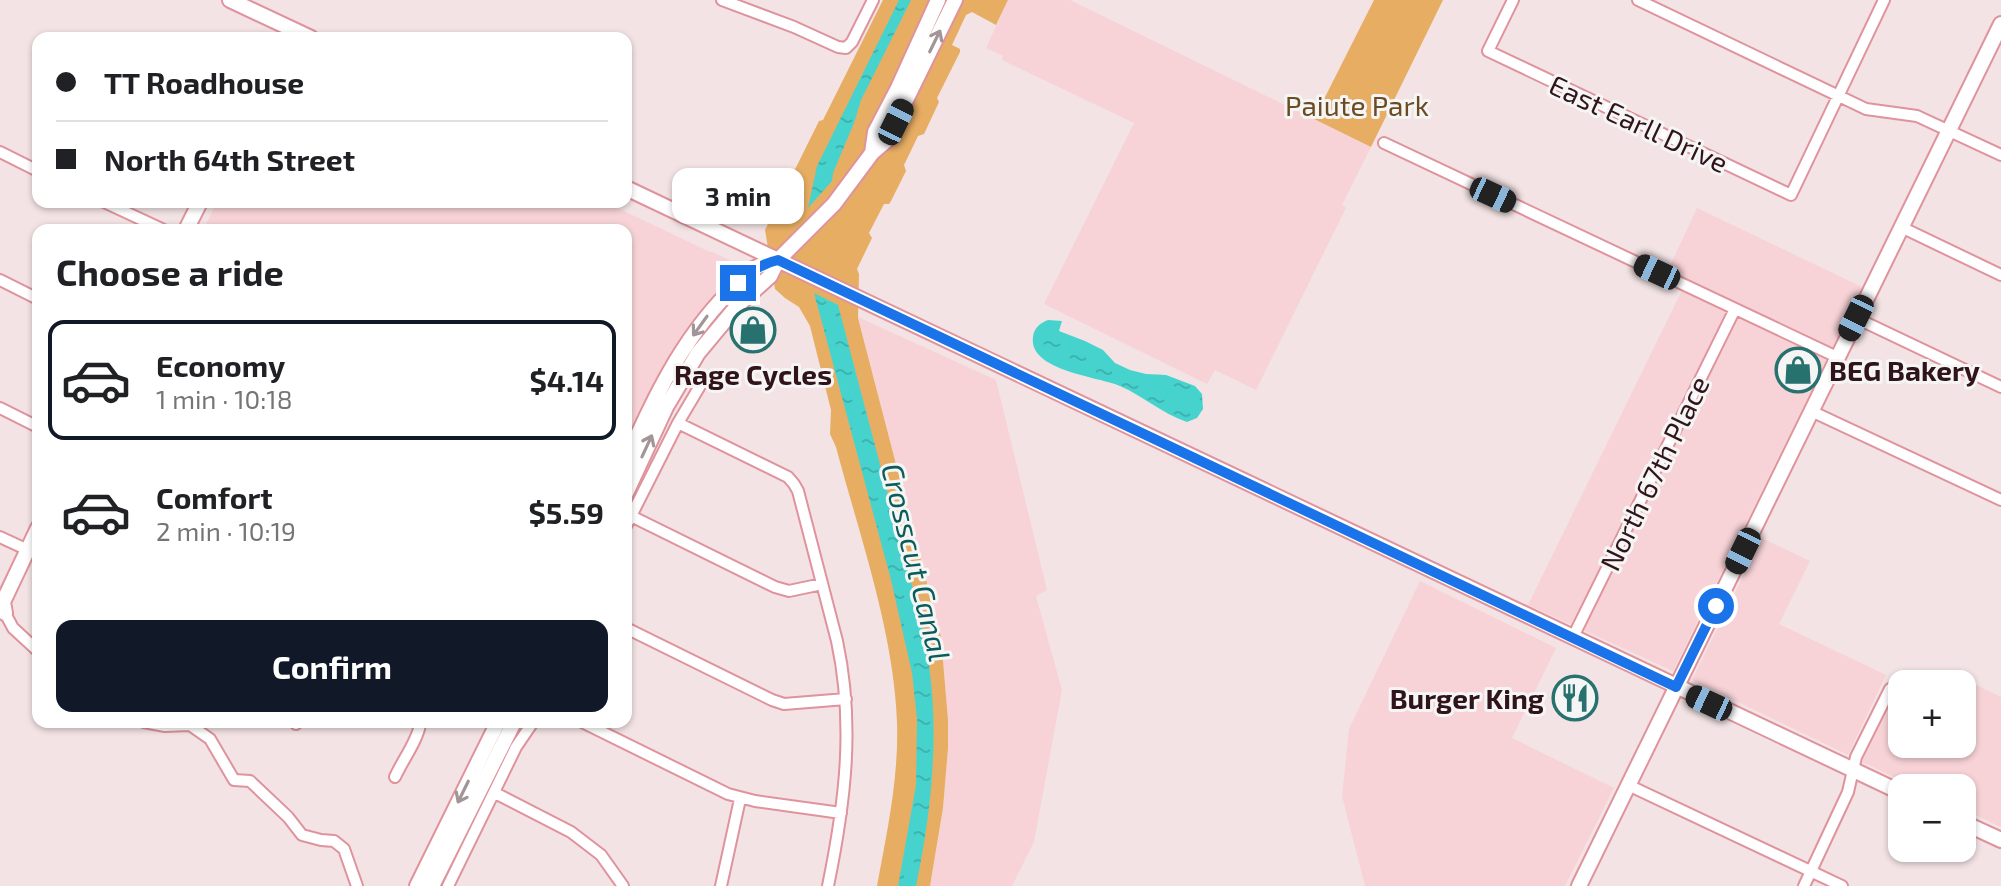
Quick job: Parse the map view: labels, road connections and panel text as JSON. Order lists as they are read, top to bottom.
{
  "streets": {
    "street": ["East Earll Drive", "North 67th Place"]
  },
  "water": ["Crosscut Canal"],
  "parks": ["Paiute Park"],
  "places": {
    "shop": ["Rage Cycles", "BEG Bakery"],
    "restaurant": ["Burger King"]
  },
  "page": {
    "banner": ["TT Roadhouse", "North 64th Street"],
    "bubble": "3 min",
    "heading": "Choose a ride",
    "list": [
      {
        "name": "Economy",
        "note": "1 min · 10:18",
        "value": "$4.14"
      },
      {
        "name": "Comfort",
        "note": "2 min · 10:19",
        "value": "$5.59"
      }
    ],
    "buttons": "Confirm",
    "map_buttons": ["+", "−"]
  }
}
